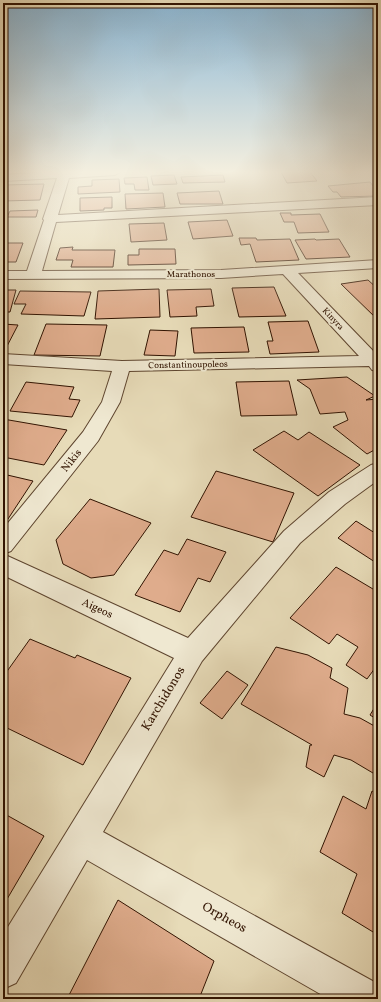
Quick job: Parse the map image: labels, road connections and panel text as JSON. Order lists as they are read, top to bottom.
{
  "streets": {
    "street": [
      "Marathonos",
      "Kinyra",
      "Constantinoupoleos",
      "Nikis",
      "Aigeos",
      "Karchidonos",
      "Orpheos"
    ]
  },
  "crossings": [
    ["Marathonos", "Kinyra"],
    ["Kinyra", "Constantinoupoleos"],
    ["Constantinoupoleos", "Nikis"],
    ["Aigeos", "Karchidonos"],
    ["Karchidonos", "Orpheos"]
  ]
}
